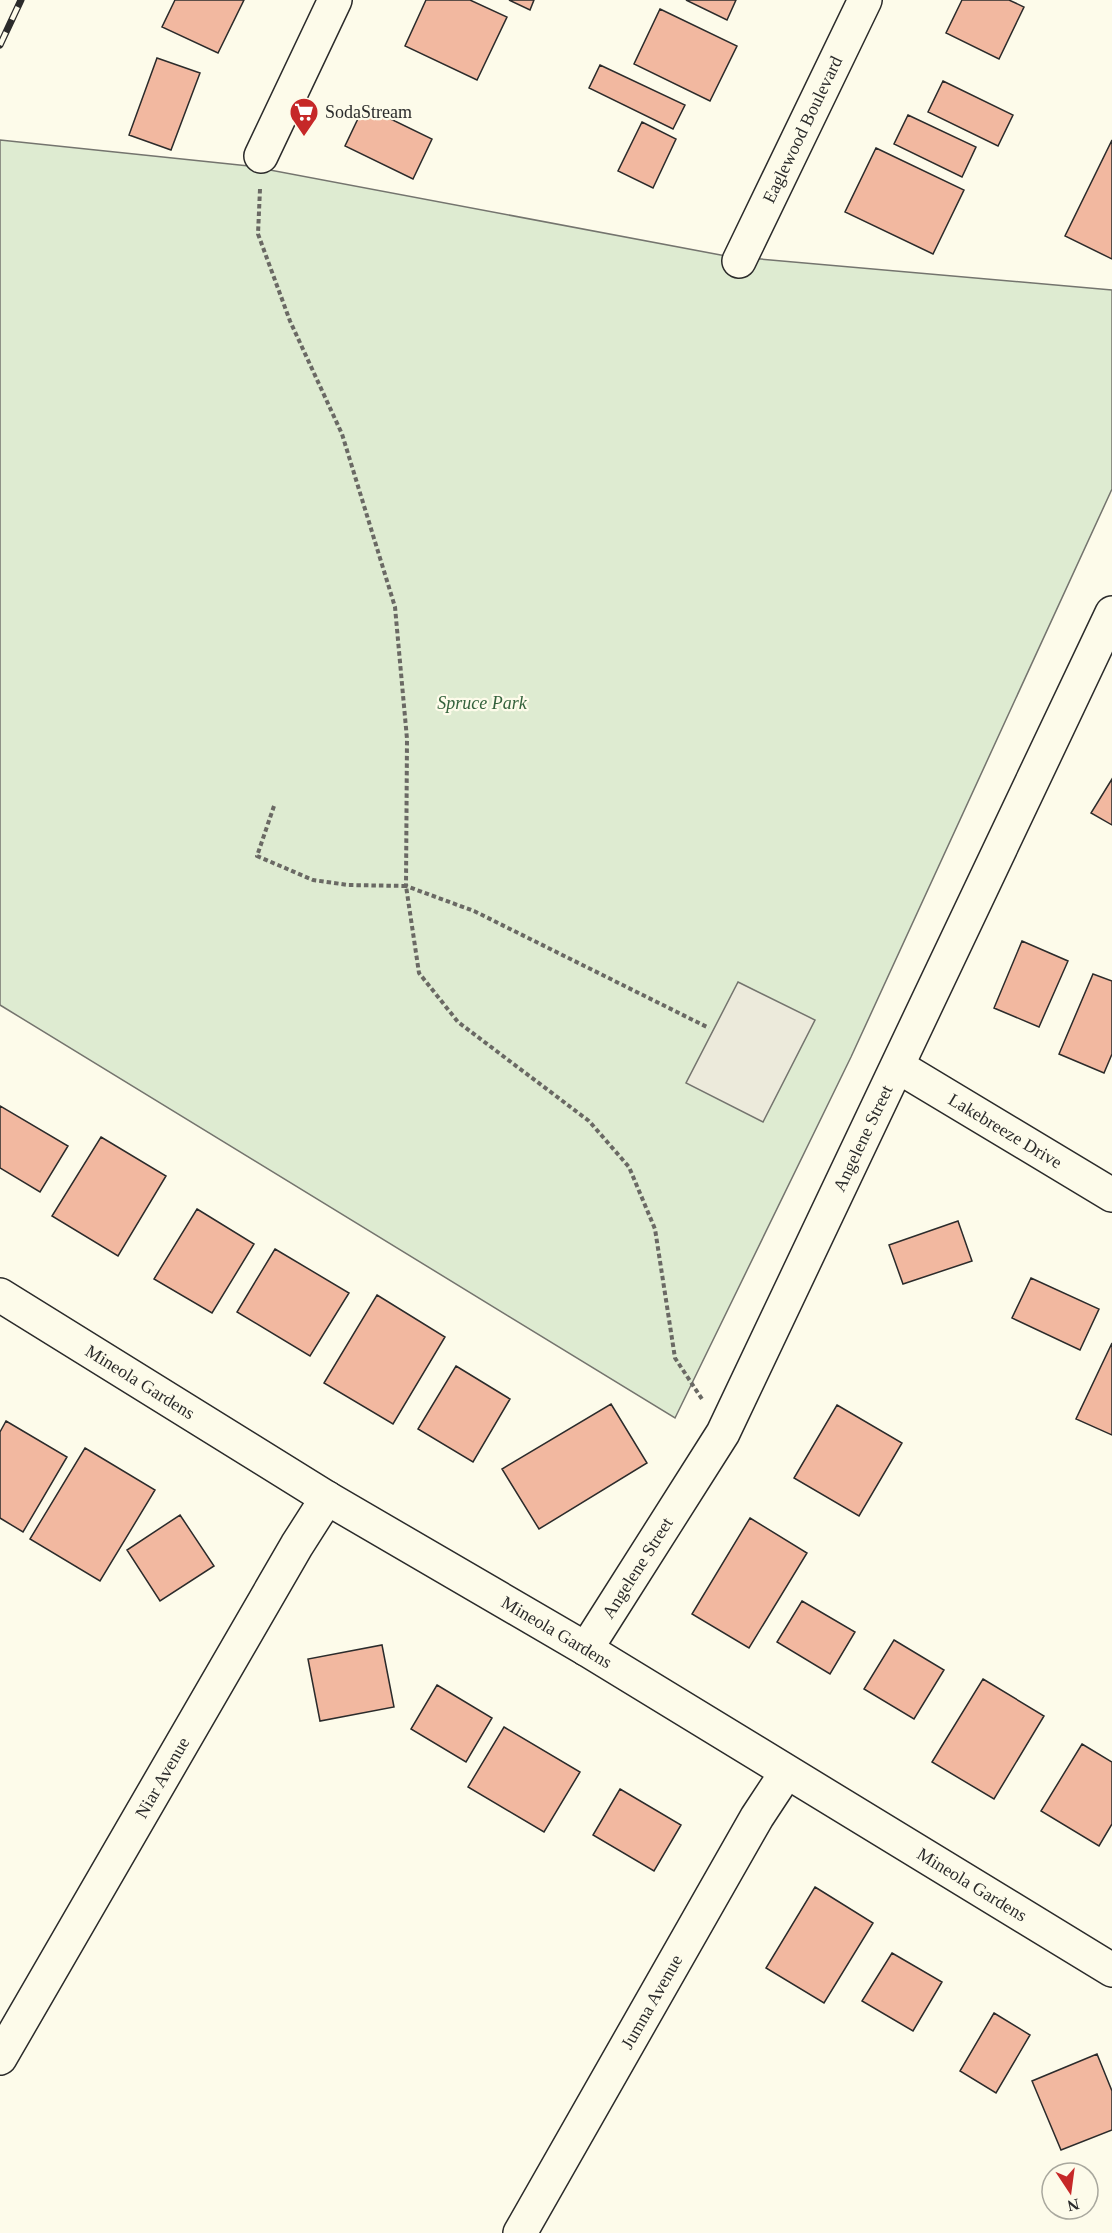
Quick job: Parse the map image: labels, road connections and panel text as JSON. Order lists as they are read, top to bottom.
{
  "streets": {
    "street": [
      "Eaglewood Boulevard",
      "Lakebreeze Drive",
      "Angelene Street",
      "Mineola Gardens",
      "Niar Avenue",
      "Jumna Avenue"
    ]
  },
  "crossings": [
    ["Lakebreeze Drive", "Angelene Street"],
    ["Angelene Street", "Mineola Gardens"],
    ["Mineola Gardens", "Niar Avenue"],
    ["Mineola Gardens", "Jumna Avenue"]
  ],
  "parks": ["Spruce Park"],
  "places": {
    "supermarket": ["SodaStream"]
  },
  "north": "bottom"
}
